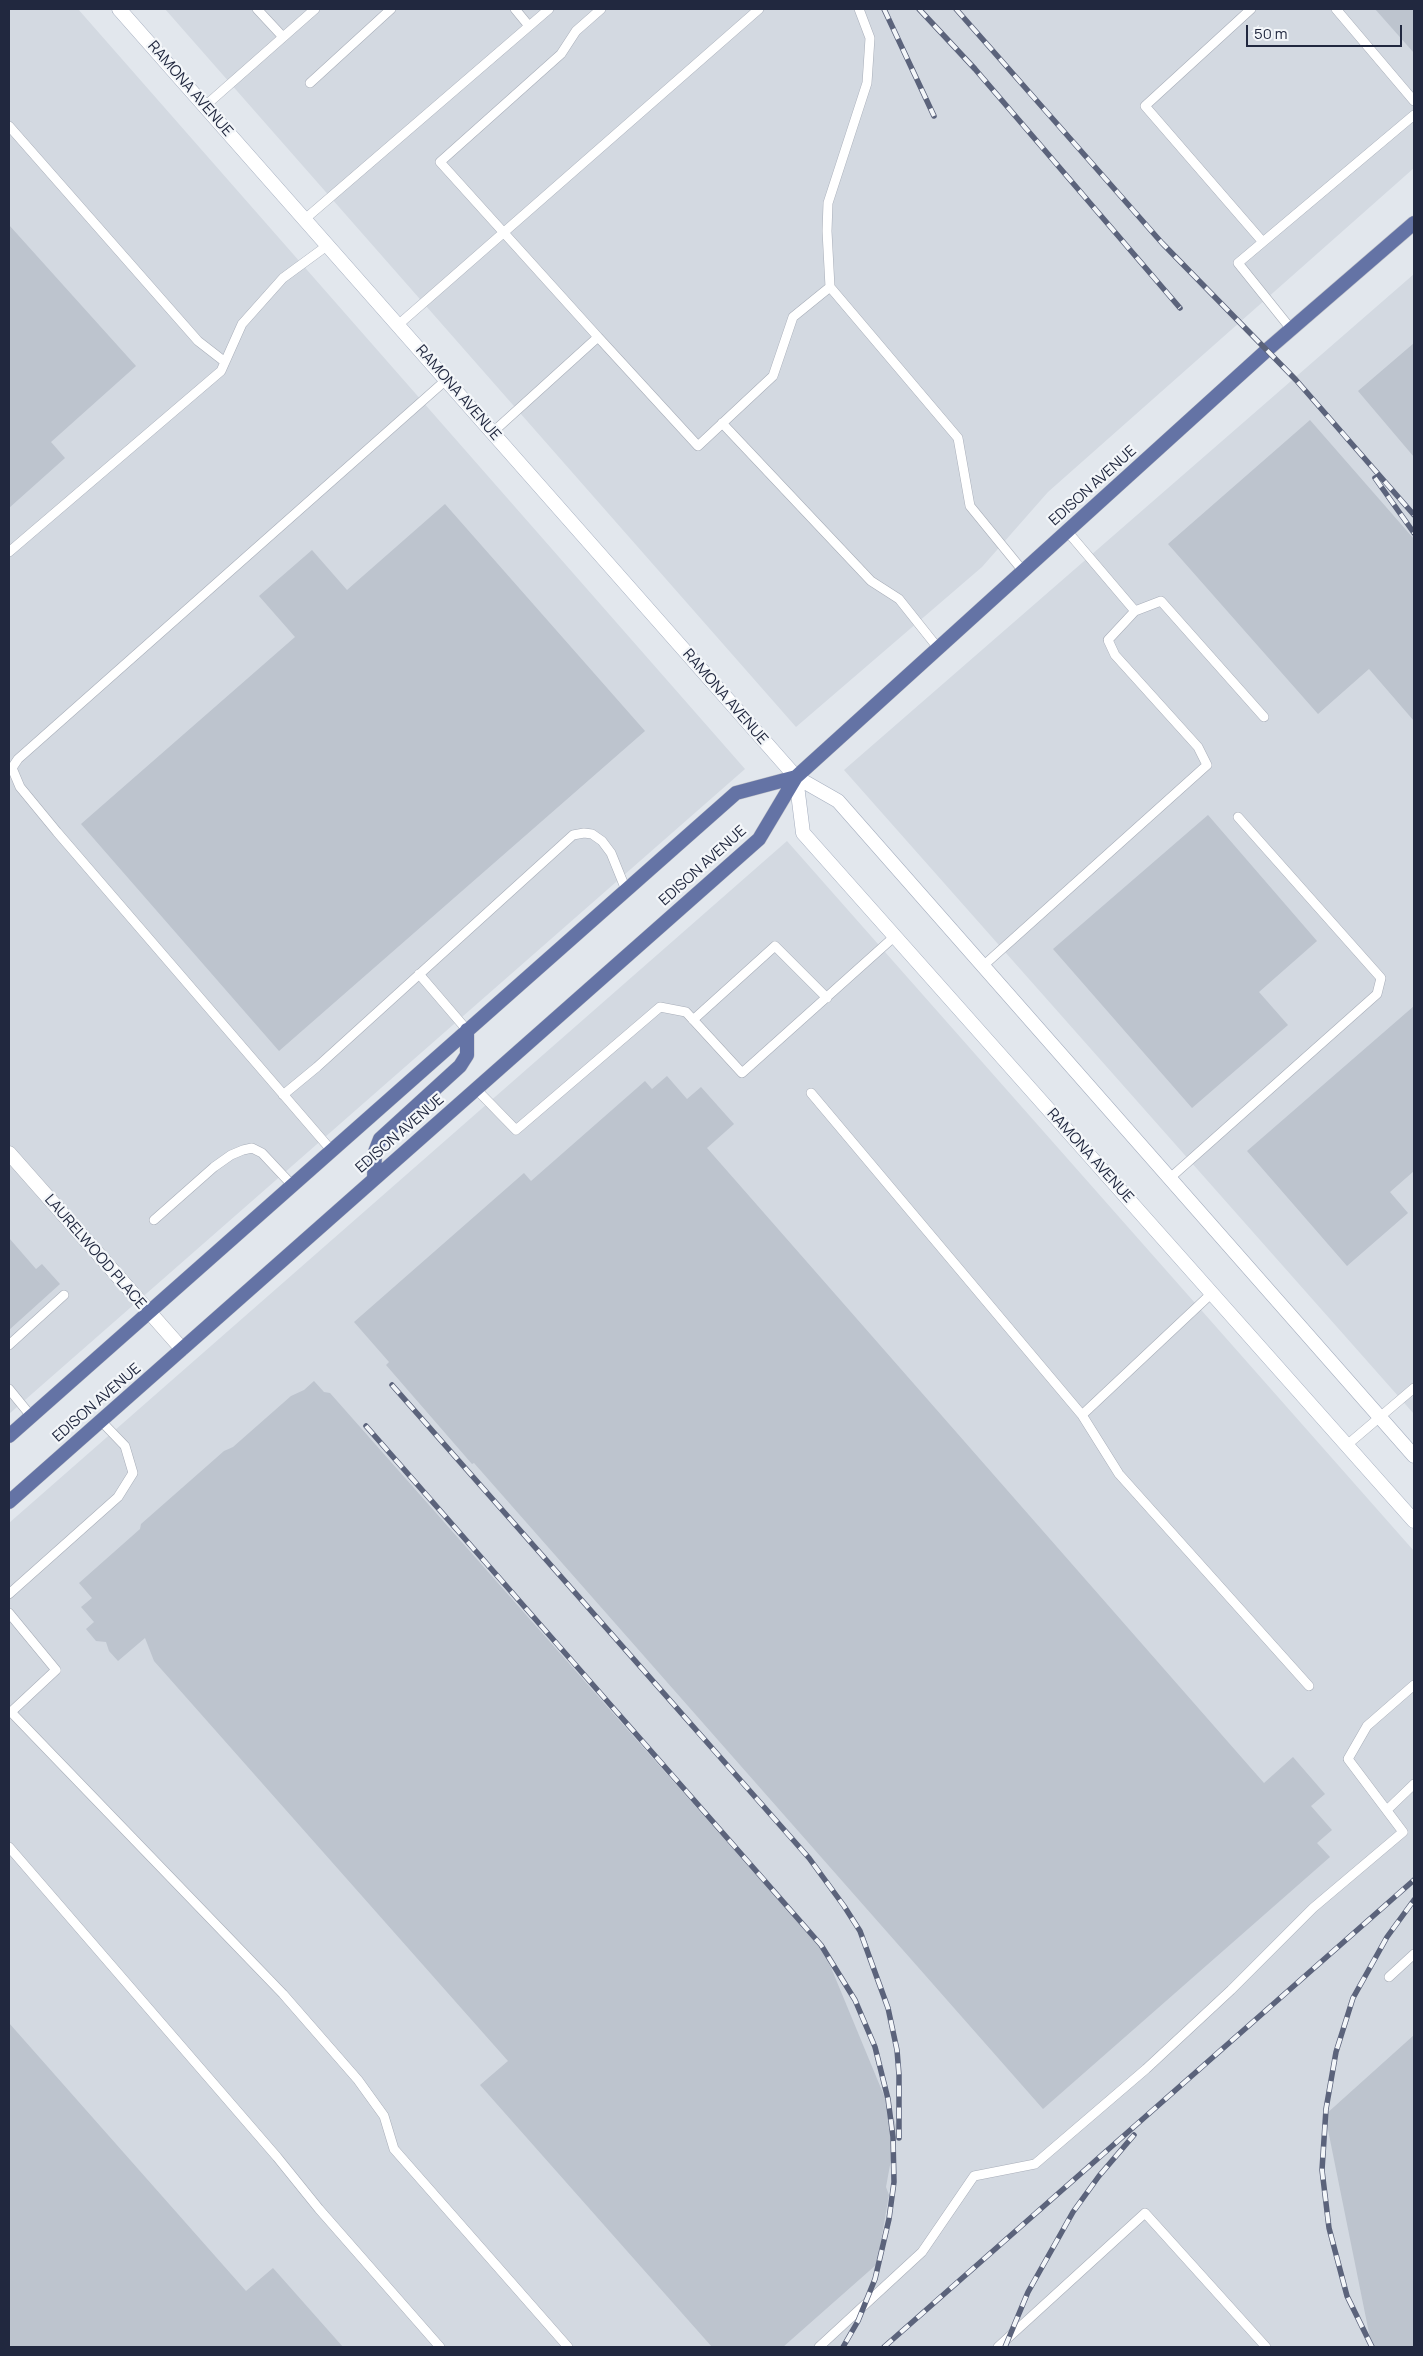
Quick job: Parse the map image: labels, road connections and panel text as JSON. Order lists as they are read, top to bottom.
{
  "streets": {
    "main road": ["RAMONA AVENUE", "EDISON AVENUE", "LAURELWOOD PLACE"]
  },
  "crossings": [
    ["RAMONA AVENUE", "EDISON AVENUE"],
    ["EDISON AVENUE", "LAURELWOOD PLACE"]
  ],
  "scale_bar": "50 m"
}
